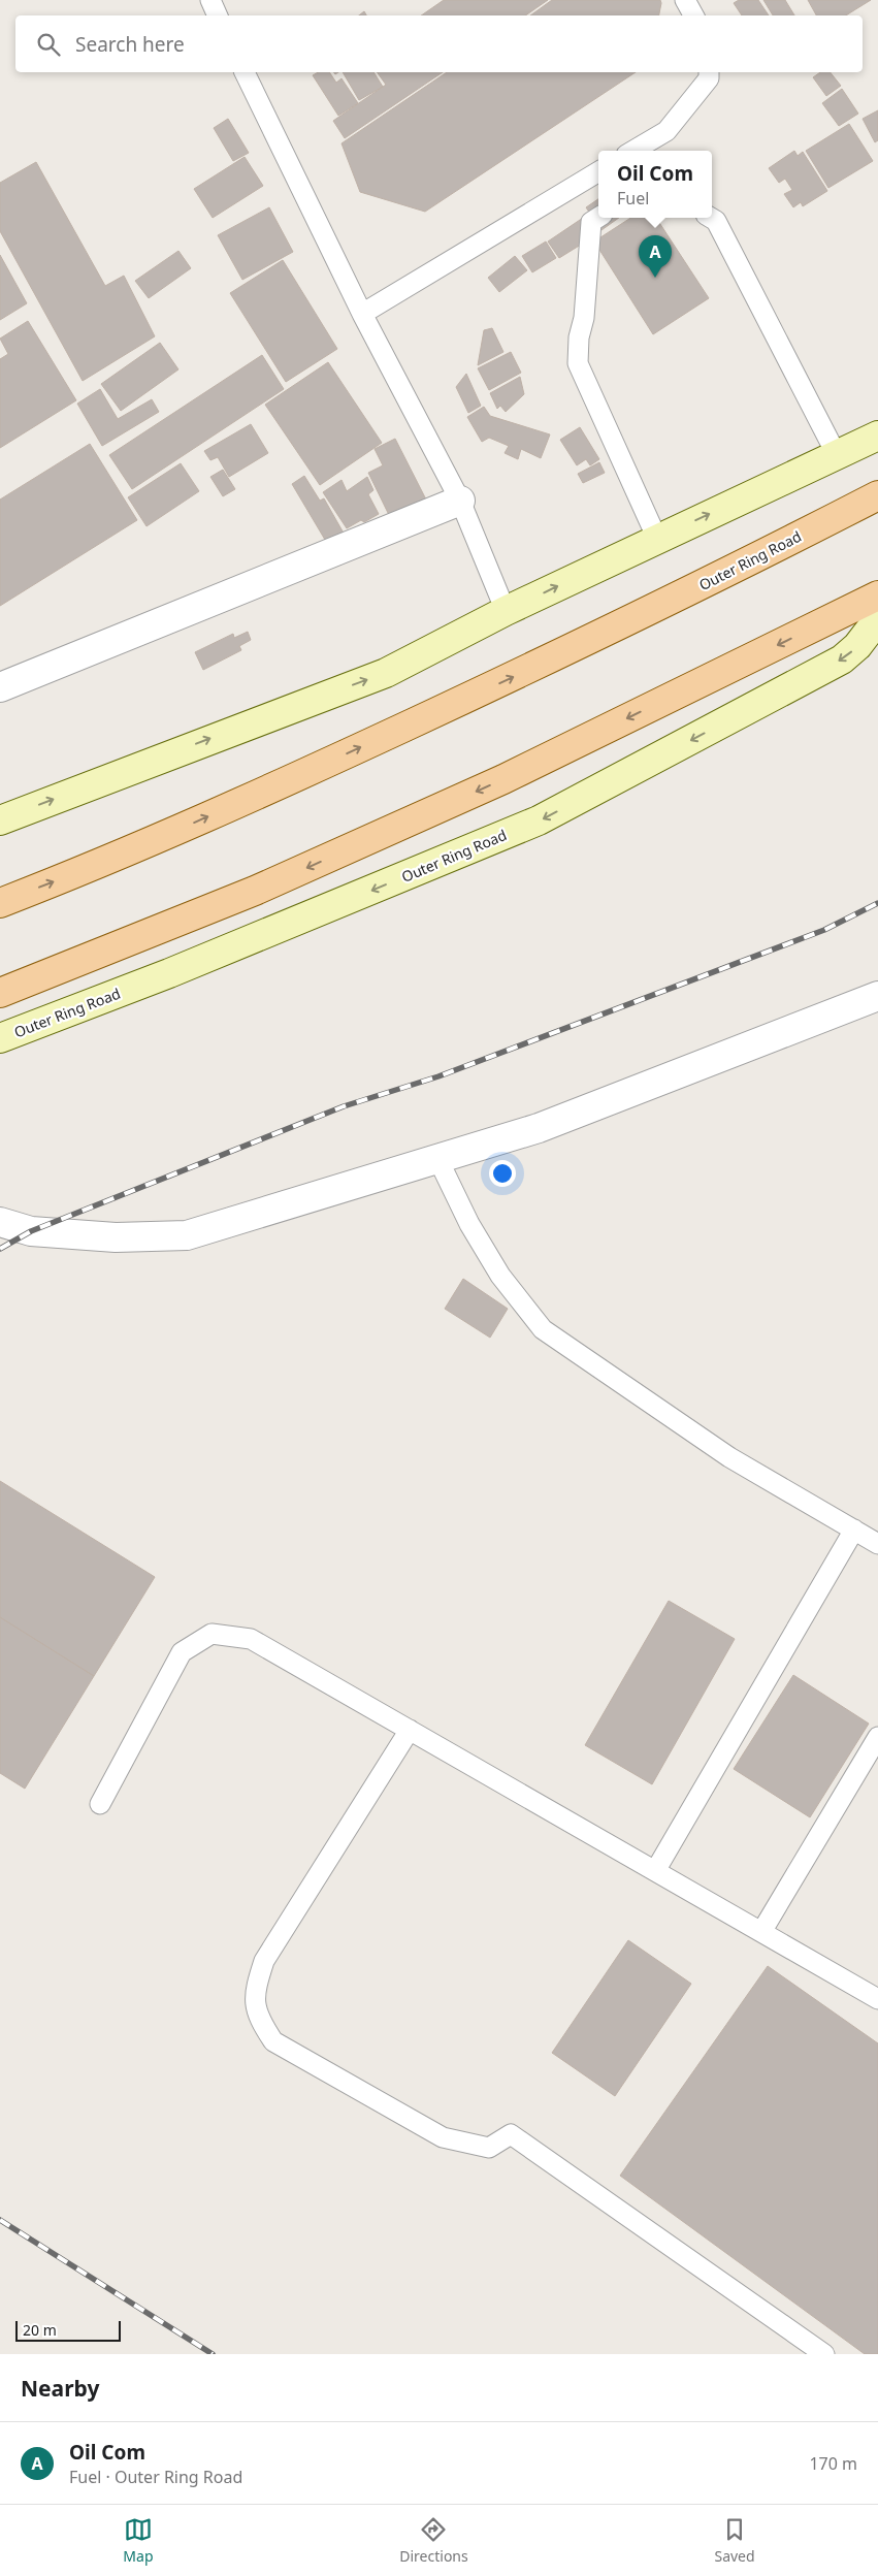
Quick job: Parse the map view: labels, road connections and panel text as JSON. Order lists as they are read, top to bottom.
{
  "streets": {
    "main road": ["Outer Ring Road"]
  },
  "scale_bar": "20 m",
  "page": {
    "search": "Search here",
    "popup": ["Oil Com", "Fuel"],
    "pins": "A",
    "scale": "20 m",
    "heading": "Nearby",
    "list": [
      {
        "mark": "A",
        "name": "Oil Com",
        "note": "Fuel · Outer Ring Road",
        "value": "170 m"
      }
    ],
    "nav": ["Map", "Directions", "Saved"]
  }
}
